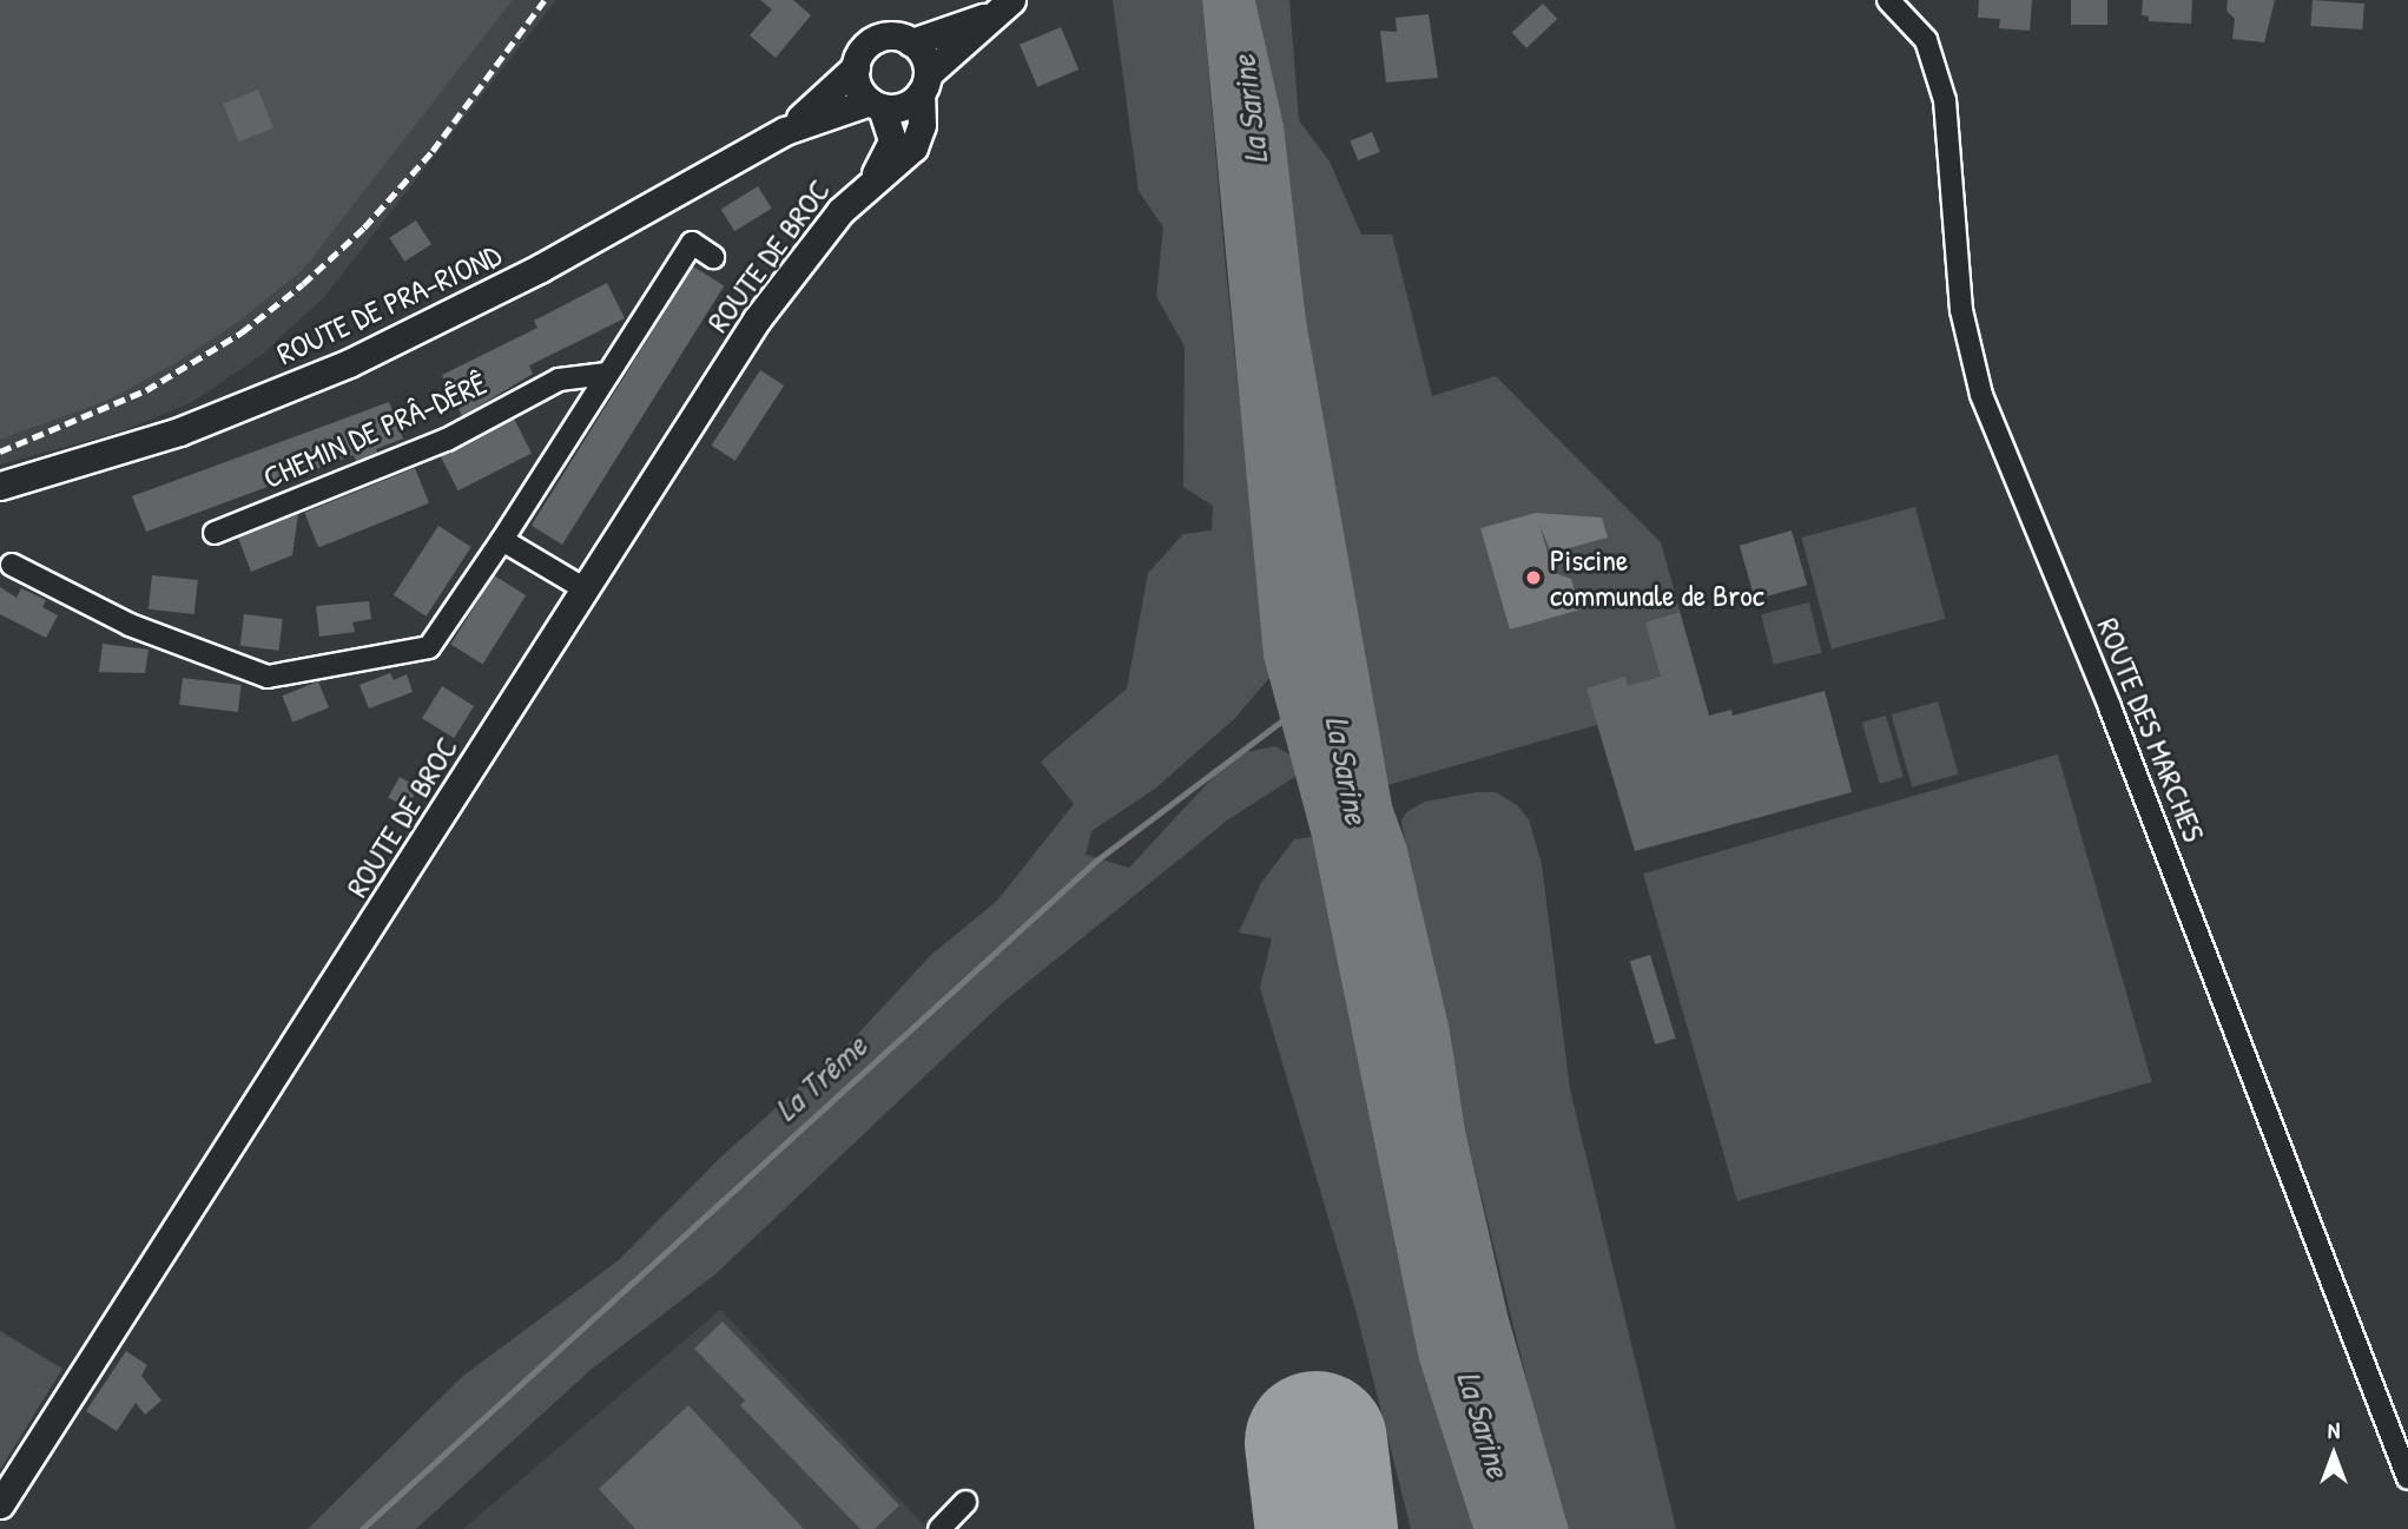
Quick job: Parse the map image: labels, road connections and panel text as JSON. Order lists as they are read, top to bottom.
{
  "streets": {
    "main road": ["ROUTE DE BROC", "ROUTE DE PRA-RIOND"],
    "street": ["CHEMIN DE PRÂ-DÊRÊ", "ROUTE DES MARCHES"]
  },
  "crossings": [
    ["ROUTE DE BROC", "ROUTE DE PRA-RIOND"]
  ],
  "water": ["La Sarine", "La Trême"],
  "places": ["Piscine communale de Broc"],
  "north": "top"
}
